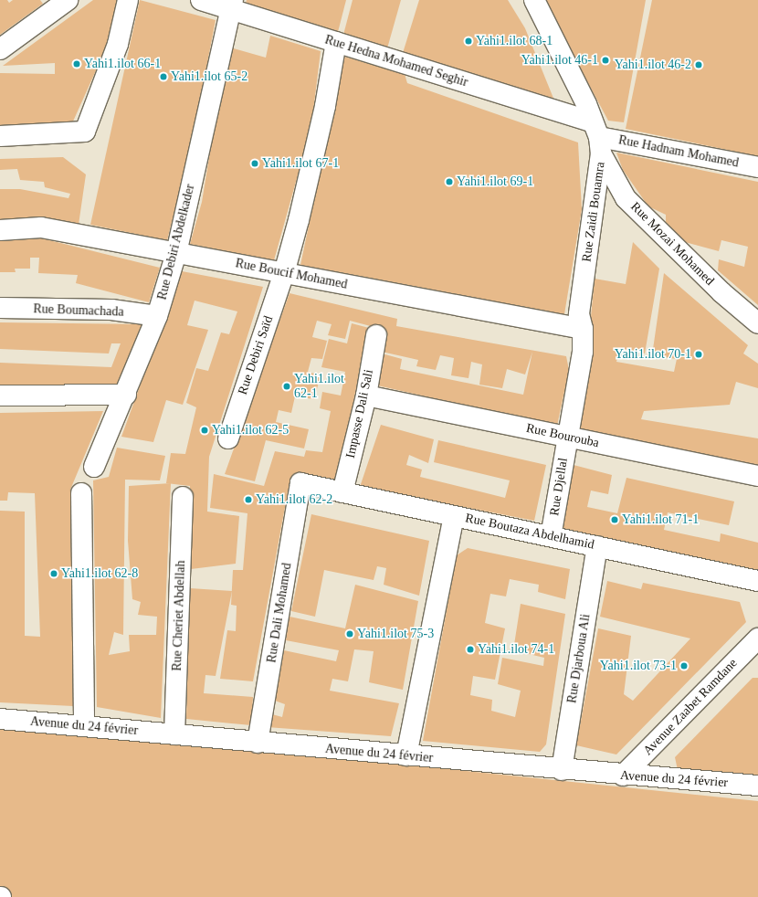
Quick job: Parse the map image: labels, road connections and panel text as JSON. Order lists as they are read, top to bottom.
{
  "streets": {
    "street": [
      "Rue Hedna Mohamed Seghir",
      "Rue Hadnam Mohamed",
      "Rue Zaidi Bouamra",
      "Rue Debiri Abdelkader",
      "Rue Mozai Mohamed",
      "Rue Boucif Mohamed",
      "Rue Boumachada",
      "Rue Debiri Saïd",
      "Impasse Dali Sali",
      "Rue Bourouba",
      "Rue Djellal",
      "Rue Boutaza Abdelhamid",
      "Rue Dali Mohamed",
      "Rue Cheriet Abdellah",
      "Rue Djarboua Ali",
      "Avenue Zaabet Ramdane",
      "Avenue du 24 février"
    ]
  },
  "crossings": [
    ["Rue Hedna Mohamed Seghir", "Rue Hadnam Mohamed"],
    ["Rue Hedna Mohamed Seghir", "Rue Zaidi Bouamra"],
    ["Rue Hedna Mohamed Seghir", "Rue Debiri Abdelkader"],
    ["Rue Hedna Mohamed Seghir", "Rue Mozai Mohamed"],
    ["Rue Hedna Mohamed Seghir", "Rue Debiri Saïd"],
    ["Rue Hadnam Mohamed", "Rue Zaidi Bouamra"],
    ["Rue Hadnam Mohamed", "Rue Mozai Mohamed"],
    ["Rue Zaidi Bouamra", "Rue Mozai Mohamed"],
    ["Rue Zaidi Bouamra", "Rue Boucif Mohamed"],
    ["Rue Zaidi Bouamra", "Rue Bourouba"],
    ["Rue Zaidi Bouamra", "Rue Djellal"],
    ["Rue Debiri Abdelkader", "Rue Boucif Mohamed"],
    ["Rue Debiri Abdelkader", "Rue Boumachada"],
    ["Rue Boucif Mohamed", "Rue Debiri Saïd"],
    ["Impasse Dali Sali", "Rue Bourouba"],
    ["Impasse Dali Sali", "Rue Boutaza Abdelhamid"],
    ["Rue Bourouba", "Rue Djellal"],
    ["Rue Djellal", "Rue Boutaza Abdelhamid"],
    ["Rue Boutaza Abdelhamid", "Rue Dali Mohamed"],
    ["Rue Boutaza Abdelhamid", "Rue Djarboua Ali"],
    ["Rue Dali Mohamed", "Avenue du 24 février"],
    ["Rue Cheriet Abdellah", "Avenue du 24 février"],
    ["Rue Djarboua Ali", "Avenue du 24 février"],
    ["Avenue Zaabet Ramdane", "Avenue du 24 février"]
  ],
  "places": [
    "Yahi1.ilot 68-1",
    "Yahi1.ilot 46-1",
    "Yahi1.ilot 66-1",
    "Yahi1.ilot 46-2",
    "Yahi1.ilot 65-2",
    "Yahi1.ilot 67-1",
    "Yahi1.ilot 69-1",
    "Yahi1.ilot 70-1",
    "Yahi1.ilot 62-1",
    "Yahi1.ilot 62-5",
    "Yahi1.ilot 62-2",
    "Yahi1.ilot 71-1",
    "Yahi1.ilot 62-8",
    "Yahi1.ilot 75-3",
    "Yahi1.ilot 74-1",
    "Yahi1.ilot 73-1"
  ]
}
